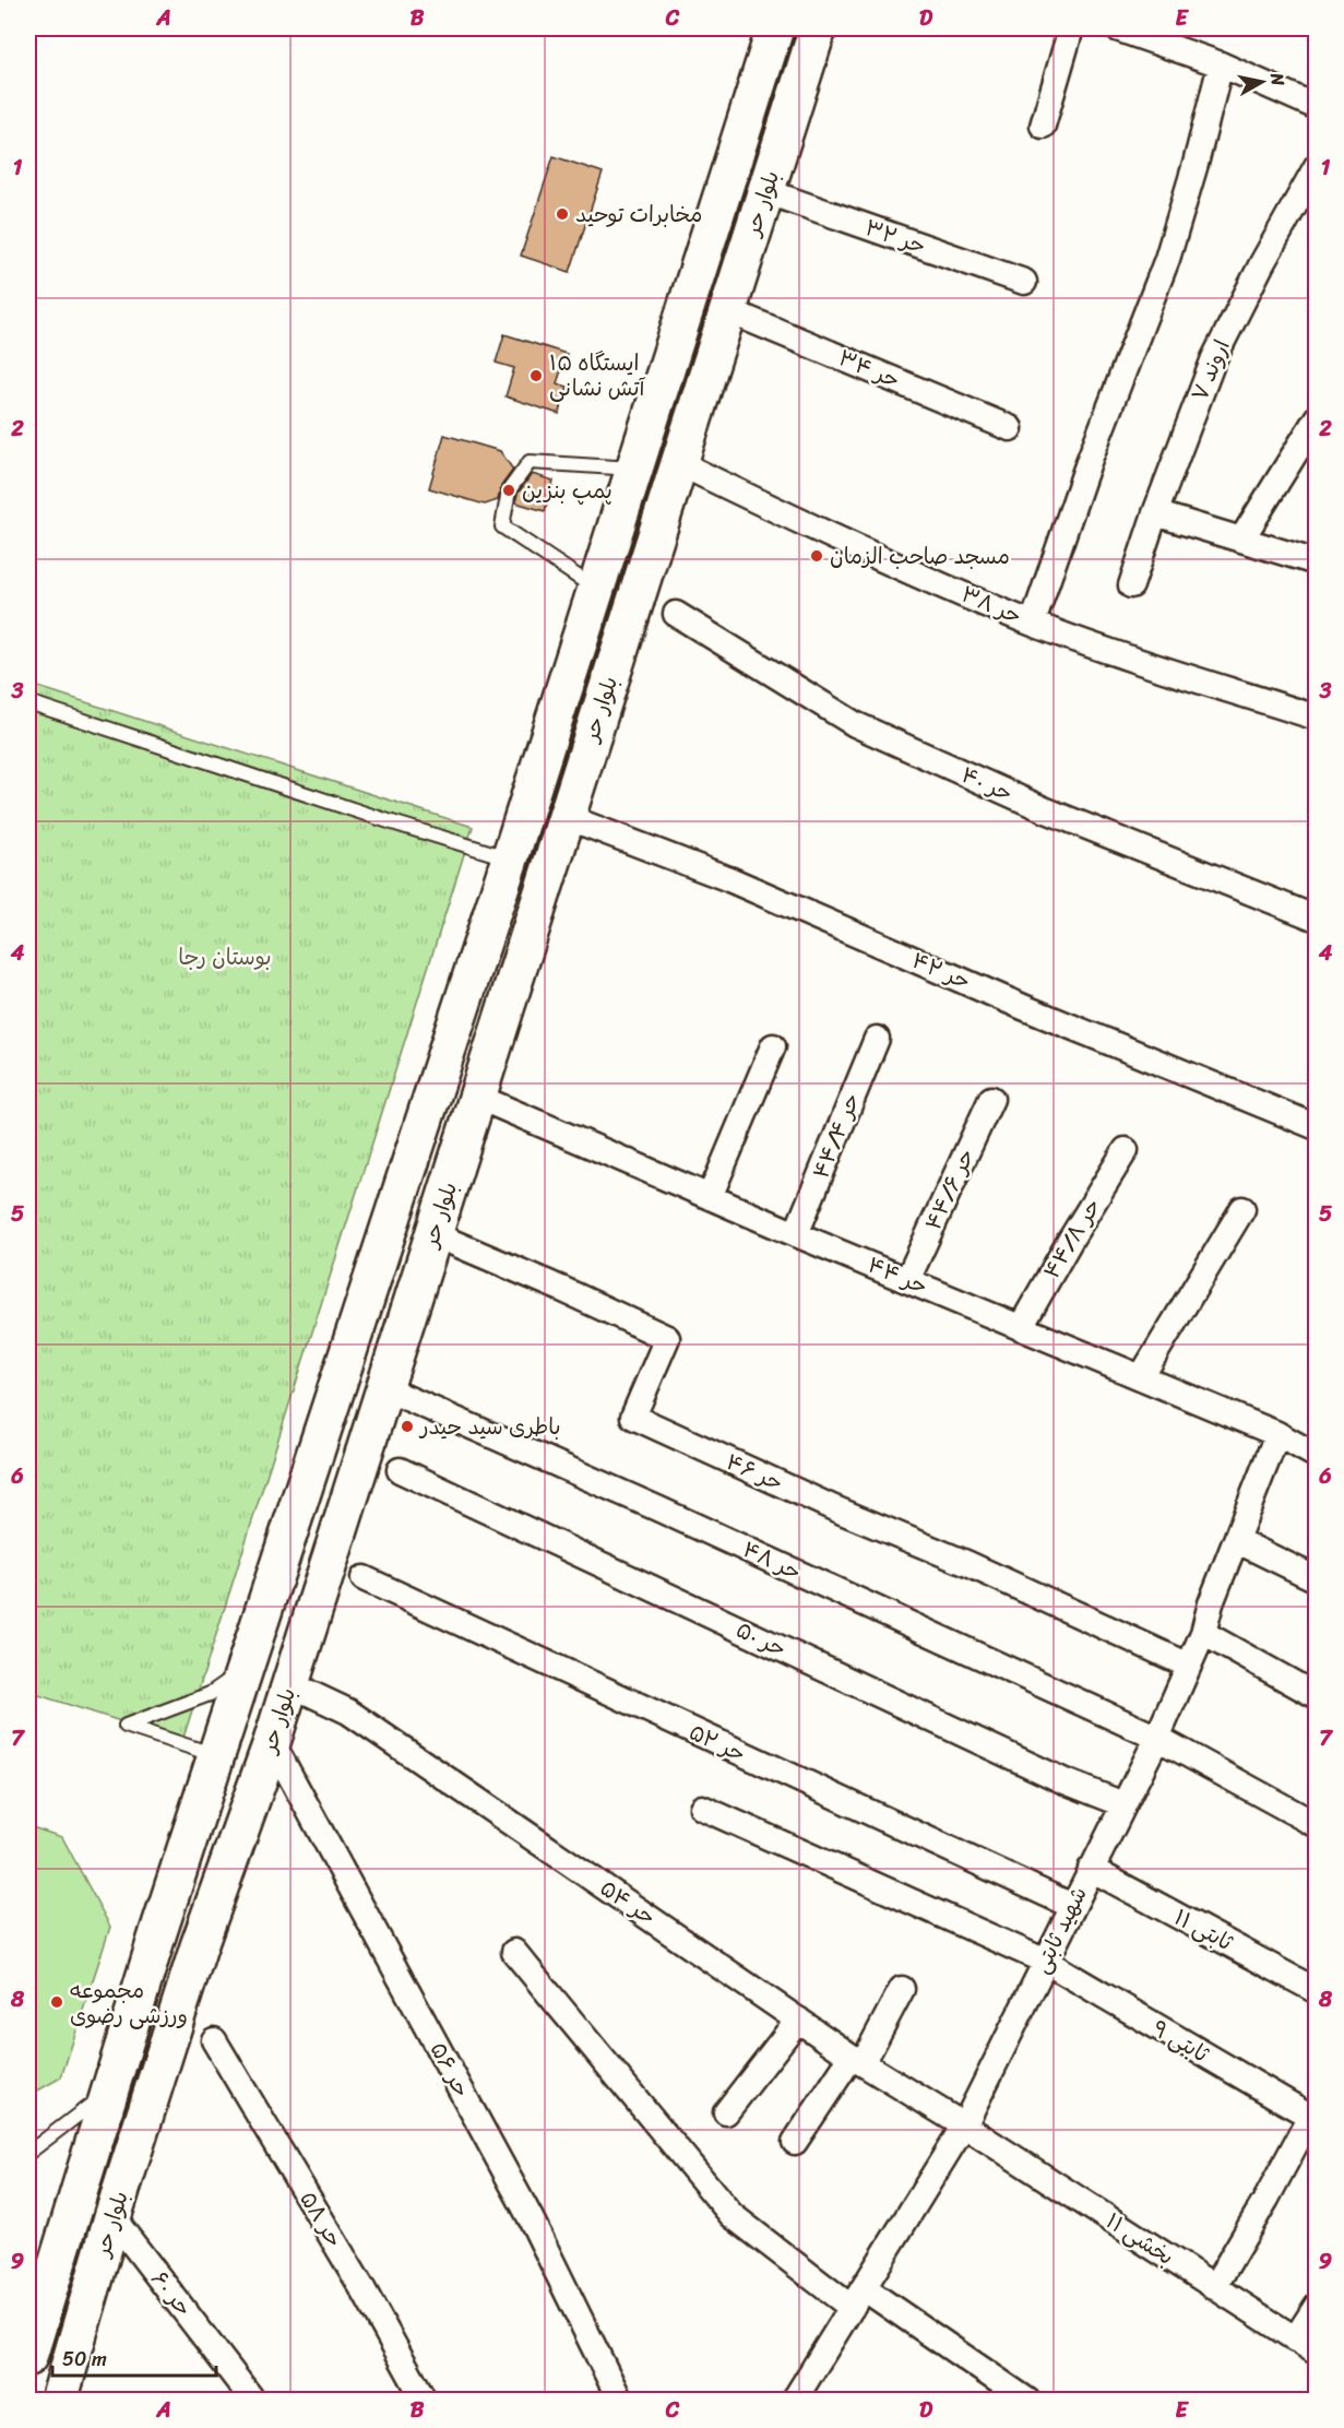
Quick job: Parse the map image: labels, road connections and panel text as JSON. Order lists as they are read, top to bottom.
{
  "streets": {
    "main road": ["بلوار حر"],
    "street": [
      "حر ۳۲",
      "حر ۳۴",
      "اروند ۷",
      "حر ۳۸",
      "حر ۴۰",
      "حر ۴۲",
      "حر ۴۴/۴",
      "حر ۴۴/۶",
      "حر ۴۴/۸",
      "حر ۴۴",
      "حر ۴۶",
      "حر ۴۸",
      "حر ۵۰",
      "حر ۵۲",
      "حر ۵۴",
      "شهید ثابتی",
      "ثابتی ۱۱",
      "ثابتی ۹",
      "حر ۵۶",
      "حر ۵۸",
      "بخشی ۱۱",
      "حر ۶۰"
    ]
  },
  "crossings": [
    ["بلوار حر", "حر ۳۲"],
    ["بلوار حر", "حر ۳۴"],
    ["بلوار حر", "حر ۳۸"],
    ["بلوار حر", "حر ۴۲"],
    ["بلوار حر", "حر ۴۴"],
    ["بلوار حر", "حر ۴۶"],
    ["بلوار حر", "حر ۴۸"],
    ["بلوار حر", "حر ۵۴"],
    ["بلوار حر", "حر ۵۶"],
    ["بلوار حر", "حر ۶۰"],
    ["حر ۴۴/۴", "حر ۴۴"],
    ["حر ۴۴/۶", "حر ۴۴"],
    ["حر ۴۴/۸", "حر ۴۴"],
    ["حر ۴۴", "شهید ثابتی"],
    ["حر ۴۶", "شهید ثابتی"],
    ["حر ۴۸", "شهید ثابتی"],
    ["حر ۵۰", "شهید ثابتی"],
    ["حر ۵۲", "شهید ثابتی"],
    ["حر ۵۴", "شهید ثابتی"],
    ["حر ۵۴", "بخشی ۱۱"],
    ["شهید ثابتی", "ثابتی ۱۱"],
    ["شهید ثابتی", "ثابتی ۹"],
    ["شهید ثابتی", "بخشی ۱۱"]
  ],
  "parks": ["بوستان رجا"],
  "places": [
    "مخابرات توحید",
    "ایستگاه ۱۵ آتش نشانی",
    "پمپ بنزین",
    "مسجد صاحب الزمان",
    "باطری سید حیدر",
    "مجموعه ورزشی رضوی"
  ],
  "scale_bar": "50 m",
  "north": "right",
  "grid": {
    "columns": [
      "A",
      "B",
      "C",
      "D",
      "E"
    ],
    "rows": [
      "1",
      "2",
      "3",
      "4",
      "5",
      "6",
      "7",
      "8",
      "9"
    ]
  }
}
